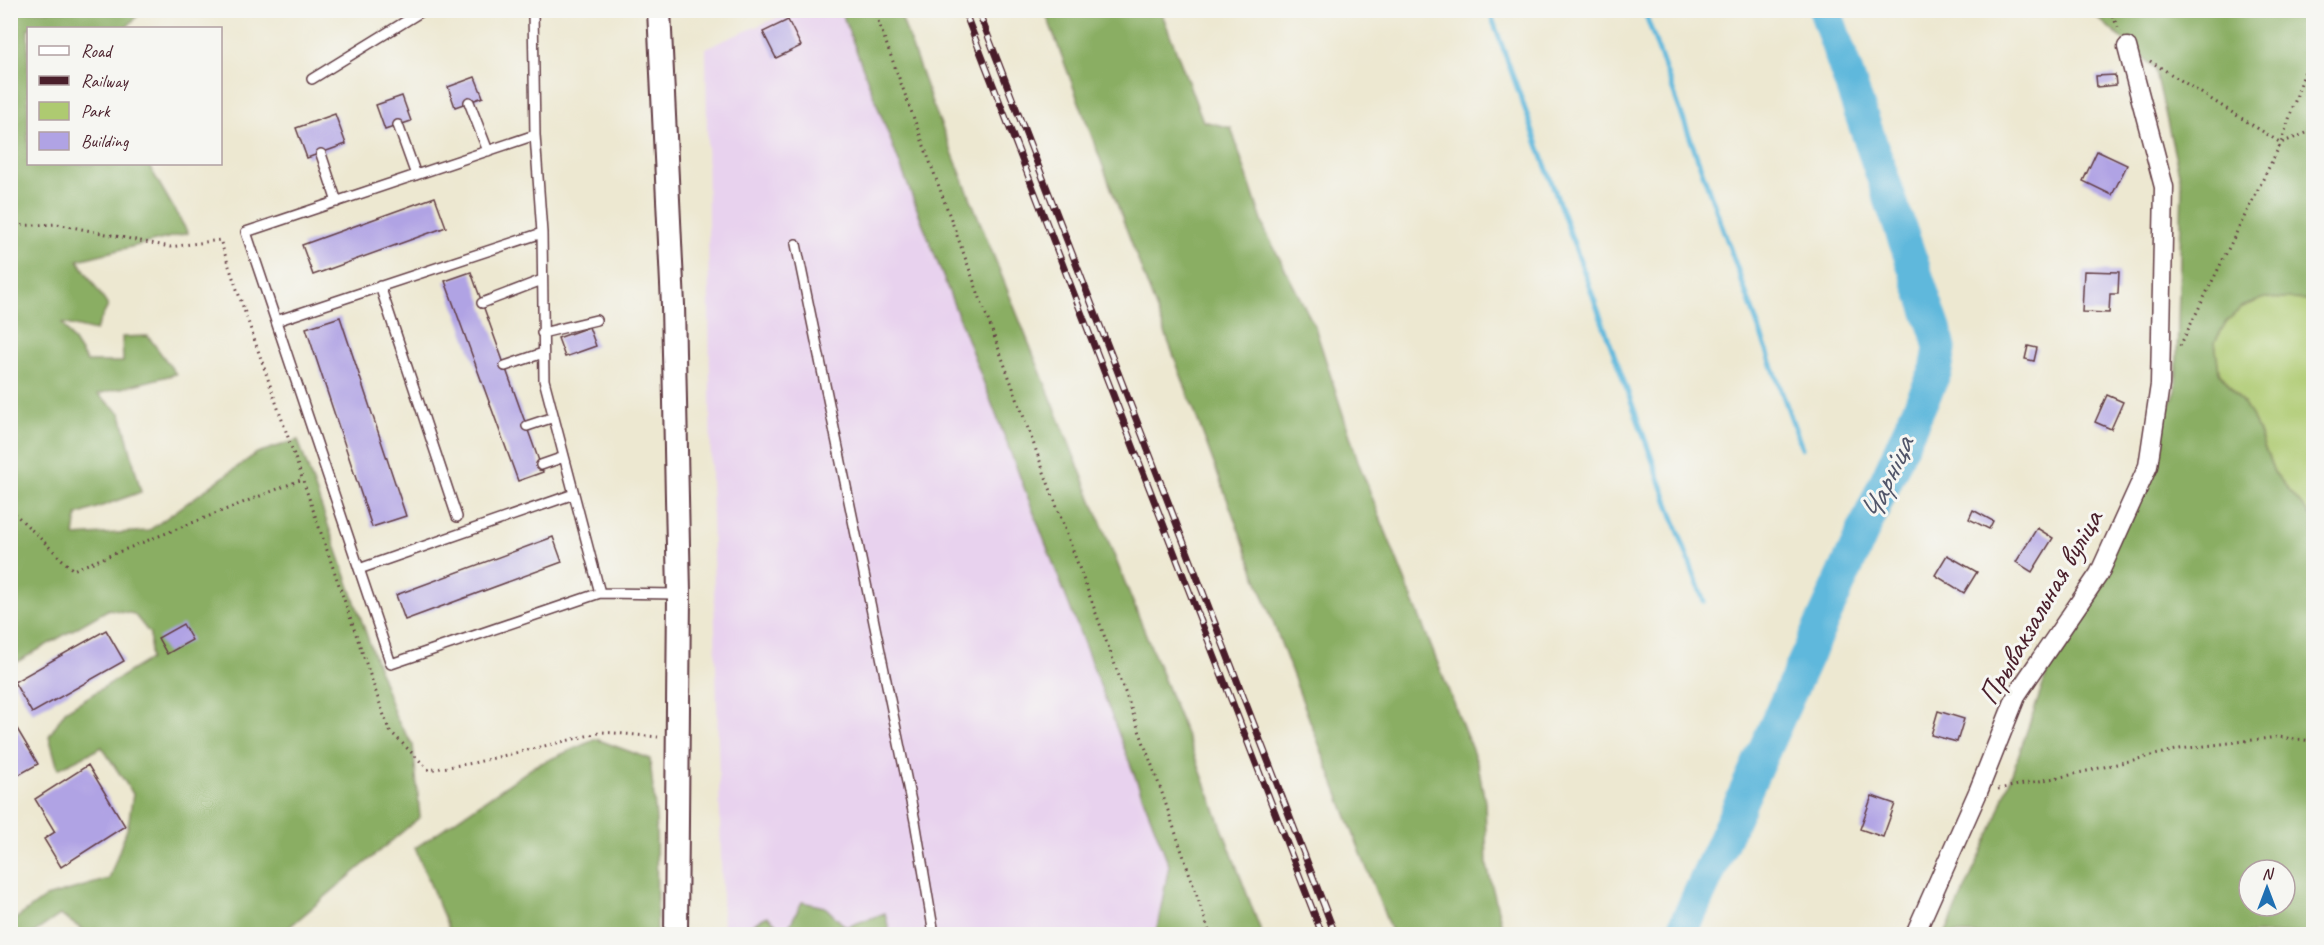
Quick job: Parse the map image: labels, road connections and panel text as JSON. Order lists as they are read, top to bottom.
{
  "streets": {
    "street": ["Прывакзальная вуліца"]
  },
  "water": ["Чарніца"],
  "legend": [
    "Road",
    "Railway",
    "Park",
    "Building"
  ],
  "north": "top"
}
